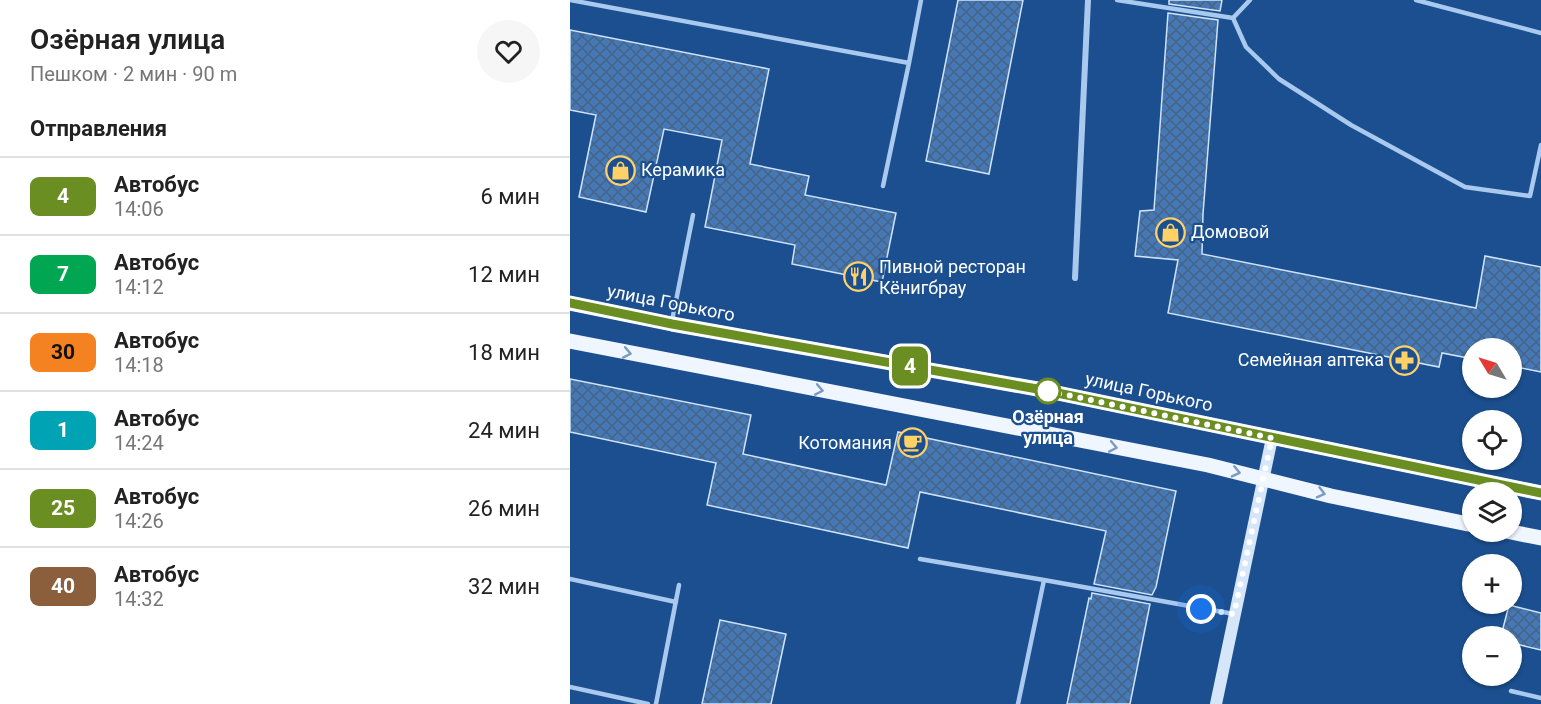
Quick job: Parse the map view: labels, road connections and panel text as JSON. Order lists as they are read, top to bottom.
{
  "streets": {
    "main road": ["улица Горького"]
  },
  "places": {
    "shop": ["Керамика", "Домовой"],
    "restaurant": ["Пивной ресторан Кёнигбрау"],
    "pharmacy": ["Семейная аптека"],
    "other": ["Озёрная улица"],
    "cafe": ["Котомания"]
  },
  "lines": ["bus line 4"],
  "north": "top left",
  "page": {
    "heading": [
      ["Озёрная улица", "Пешком · 2 мин · 90 m"],
      "Отправления"
    ],
    "on_map": "4",
    "list": [
      {
        "mark": "4",
        "name": "Автобус",
        "note": "14:06",
        "value": "6 мин"
      },
      {
        "mark": "7",
        "name": "Автобус",
        "note": "14:12",
        "value": "12 мин"
      },
      {
        "mark": "30",
        "name": "Автобус",
        "note": "14:18",
        "value": "18 мин"
      },
      {
        "mark": "1",
        "name": "Автобус",
        "note": "14:24",
        "value": "24 мин"
      },
      {
        "mark": "25",
        "name": "Автобус",
        "note": "14:26",
        "value": "26 мин"
      },
      {
        "mark": "40",
        "name": "Автобус",
        "note": "14:32",
        "value": "32 мин"
      }
    ],
    "map_buttons": ["+", "−"]
  }
}
